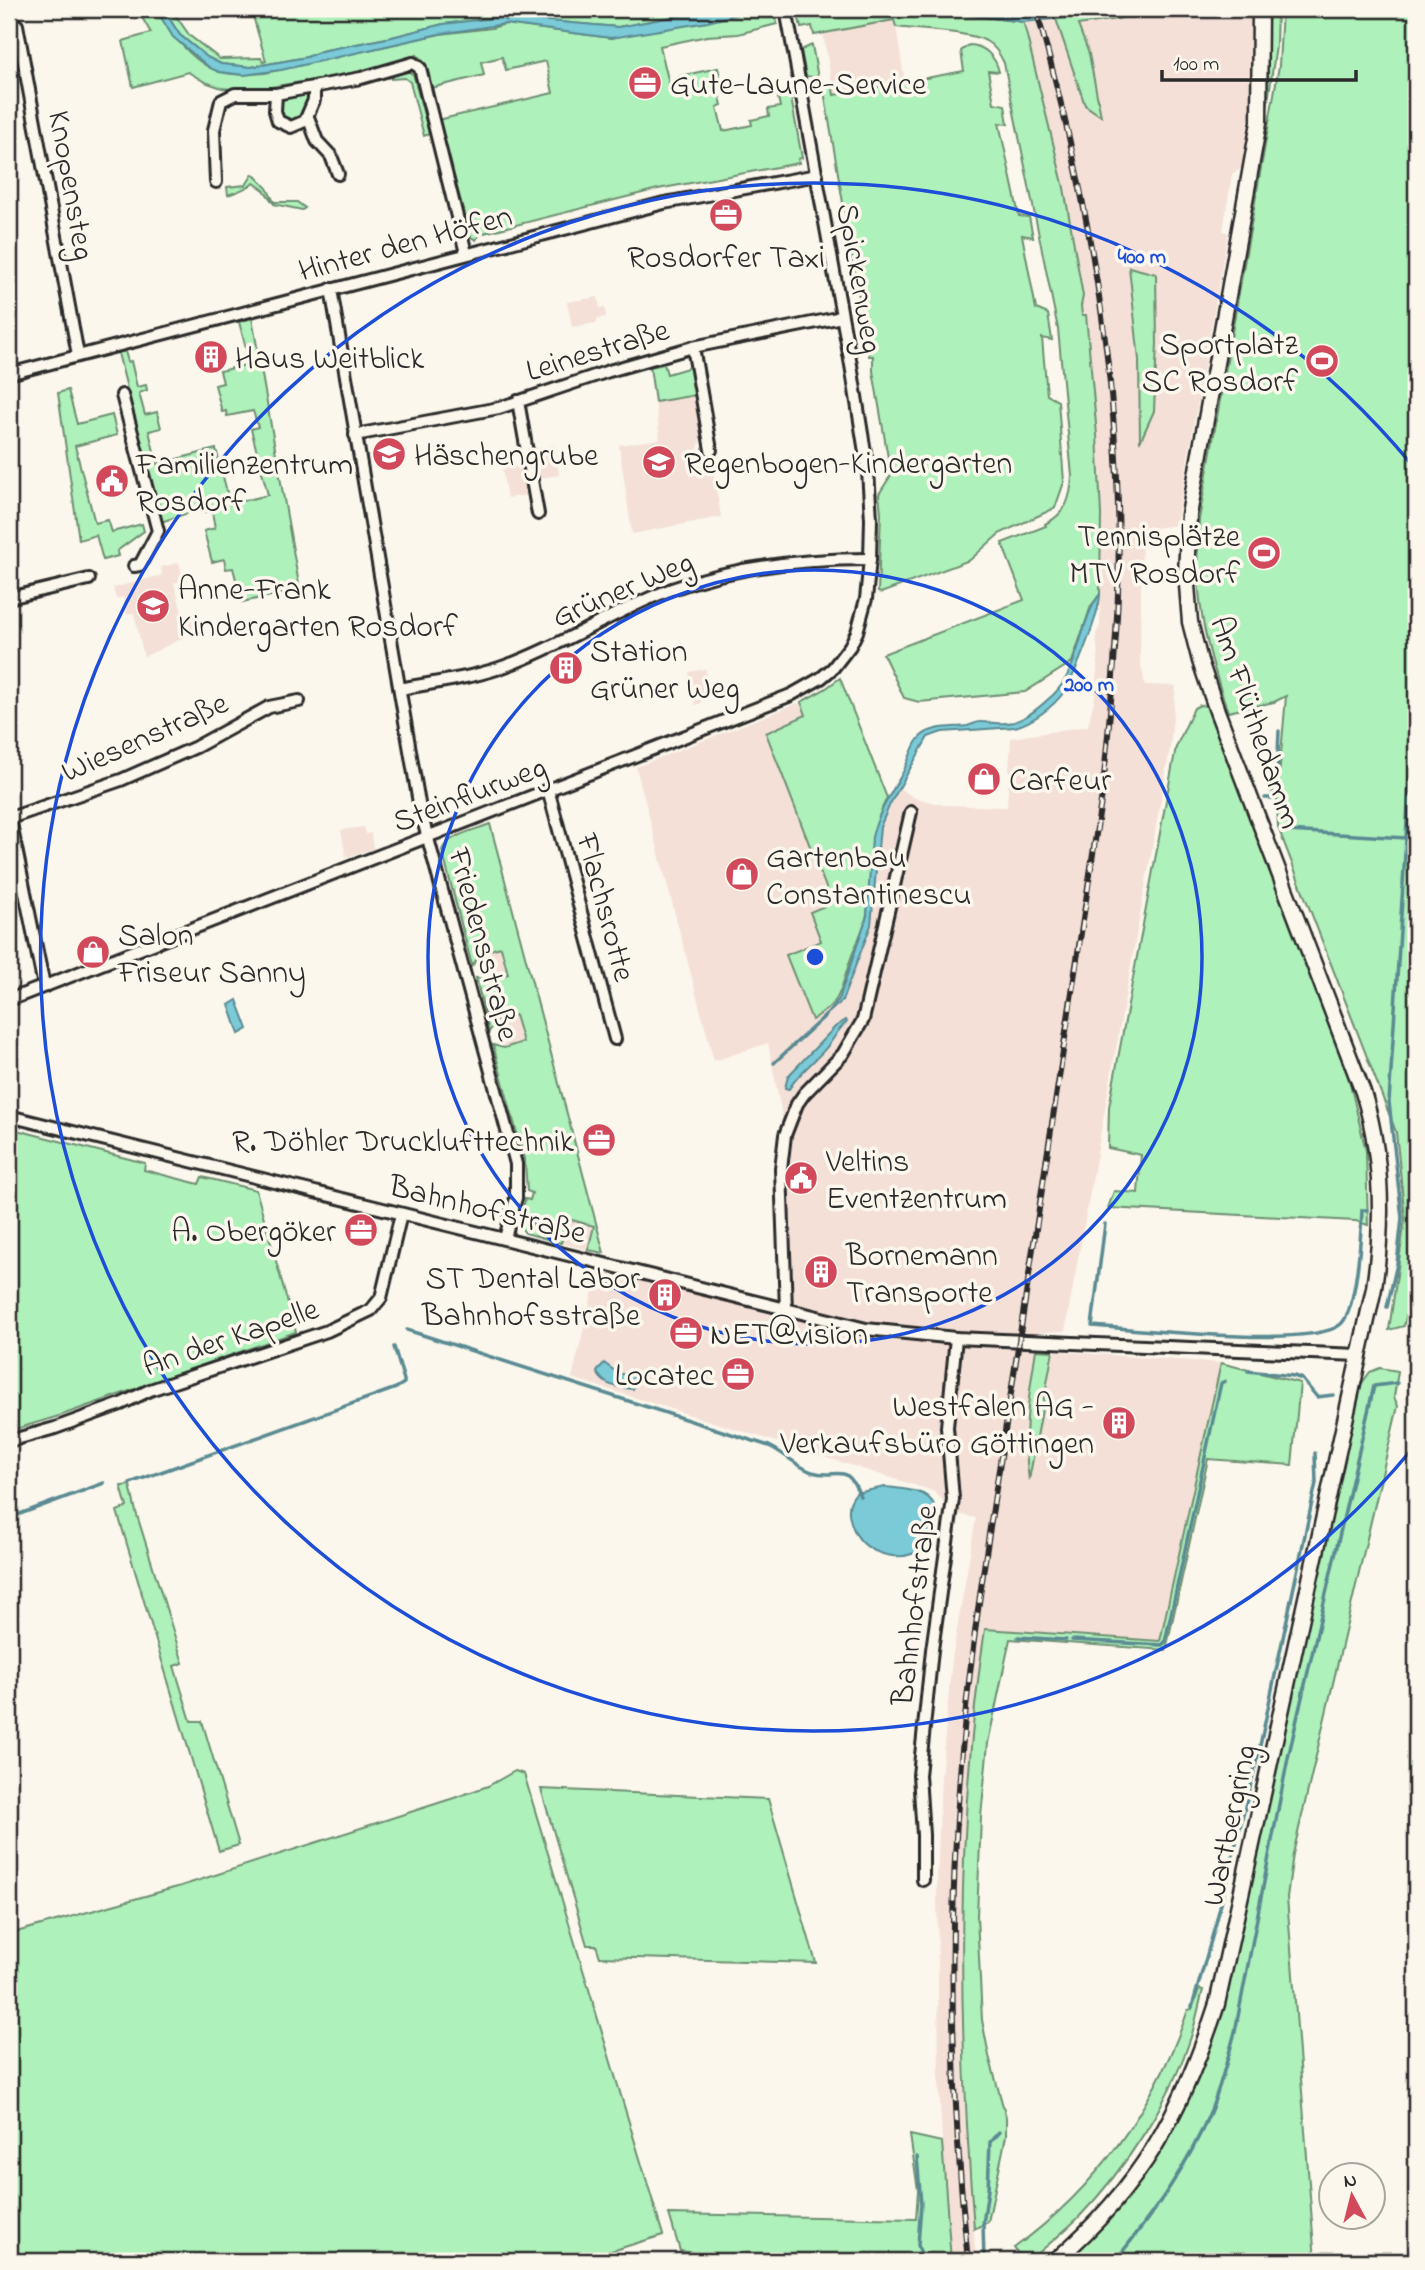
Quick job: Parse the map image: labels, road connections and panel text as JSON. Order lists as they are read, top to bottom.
{
  "streets": {
    "main road": ["Am Flüthedamm", "Wartbergring"],
    "street": [
      "Knopensteg",
      "Hinter den Höfen",
      "Spickenweg",
      "Leinestraße",
      "Grüner Weg",
      "Wiesenstraße",
      "Steinflurweg",
      "Flachsrotte",
      "Friedensstraße",
      "Bahnhofstraße",
      "An der Kapelle"
    ]
  },
  "crossings": [
    ["Knopensteg", "Hinter den Höfen"],
    ["Hinter den Höfen", "Spickenweg"],
    ["Hinter den Höfen", "Friedensstraße"],
    ["Spickenweg", "Leinestraße"],
    ["Spickenweg", "Grüner Weg"],
    ["Spickenweg", "Steinflurweg"],
    ["Leinestraße", "Friedensstraße"],
    ["Grüner Weg", "Steinflurweg"],
    ["Grüner Weg", "Friedensstraße"],
    ["Am Flüthedamm", "Bahnhofstraße"],
    ["Am Flüthedamm", "Wartbergring"],
    ["Steinflurweg", "Flachsrotte"],
    ["Steinflurweg", "Friedensstraße"],
    ["Friedensstraße", "Bahnhofstraße"],
    ["Bahnhofstraße", "An der Kapelle"],
    ["Bahnhofstraße", "Wartbergring"]
  ],
  "places": {
    "office": [
      "Gute-Laune-Service",
      "Rosdorfer Taxi",
      "R. Döhler Drucklufttechnik",
      "A. Obergöker",
      "NET@vision",
      "Locatec"
    ],
    "building": [
      "Haus Weitblick",
      "Station Grüner Weg",
      "Bornemann Transporte",
      "ST Dental Labor Bahnhofsstraße",
      "Westfalen AG - Verkaufsbüro Göttingen"
    ],
    "sports": ["Sportplatz SC Rosdorf", "Tennisplätze MTV Rosdorf"],
    "school or university": ["Häschengrube", "Regenbogen-Kindergarten", "Anne-Frank Kindergarten Rosdorf"],
    "public building": ["Familienzentrum Rosdorf", "Veltins Eventzentrum"],
    "shop": ["Carfeur", "Gartenbau Constantinescu", "Salon Friseur Sanny"]
  },
  "scale_bar": "100 m",
  "north": "top",
  "rings": ["400 m", "200 m"]
}
